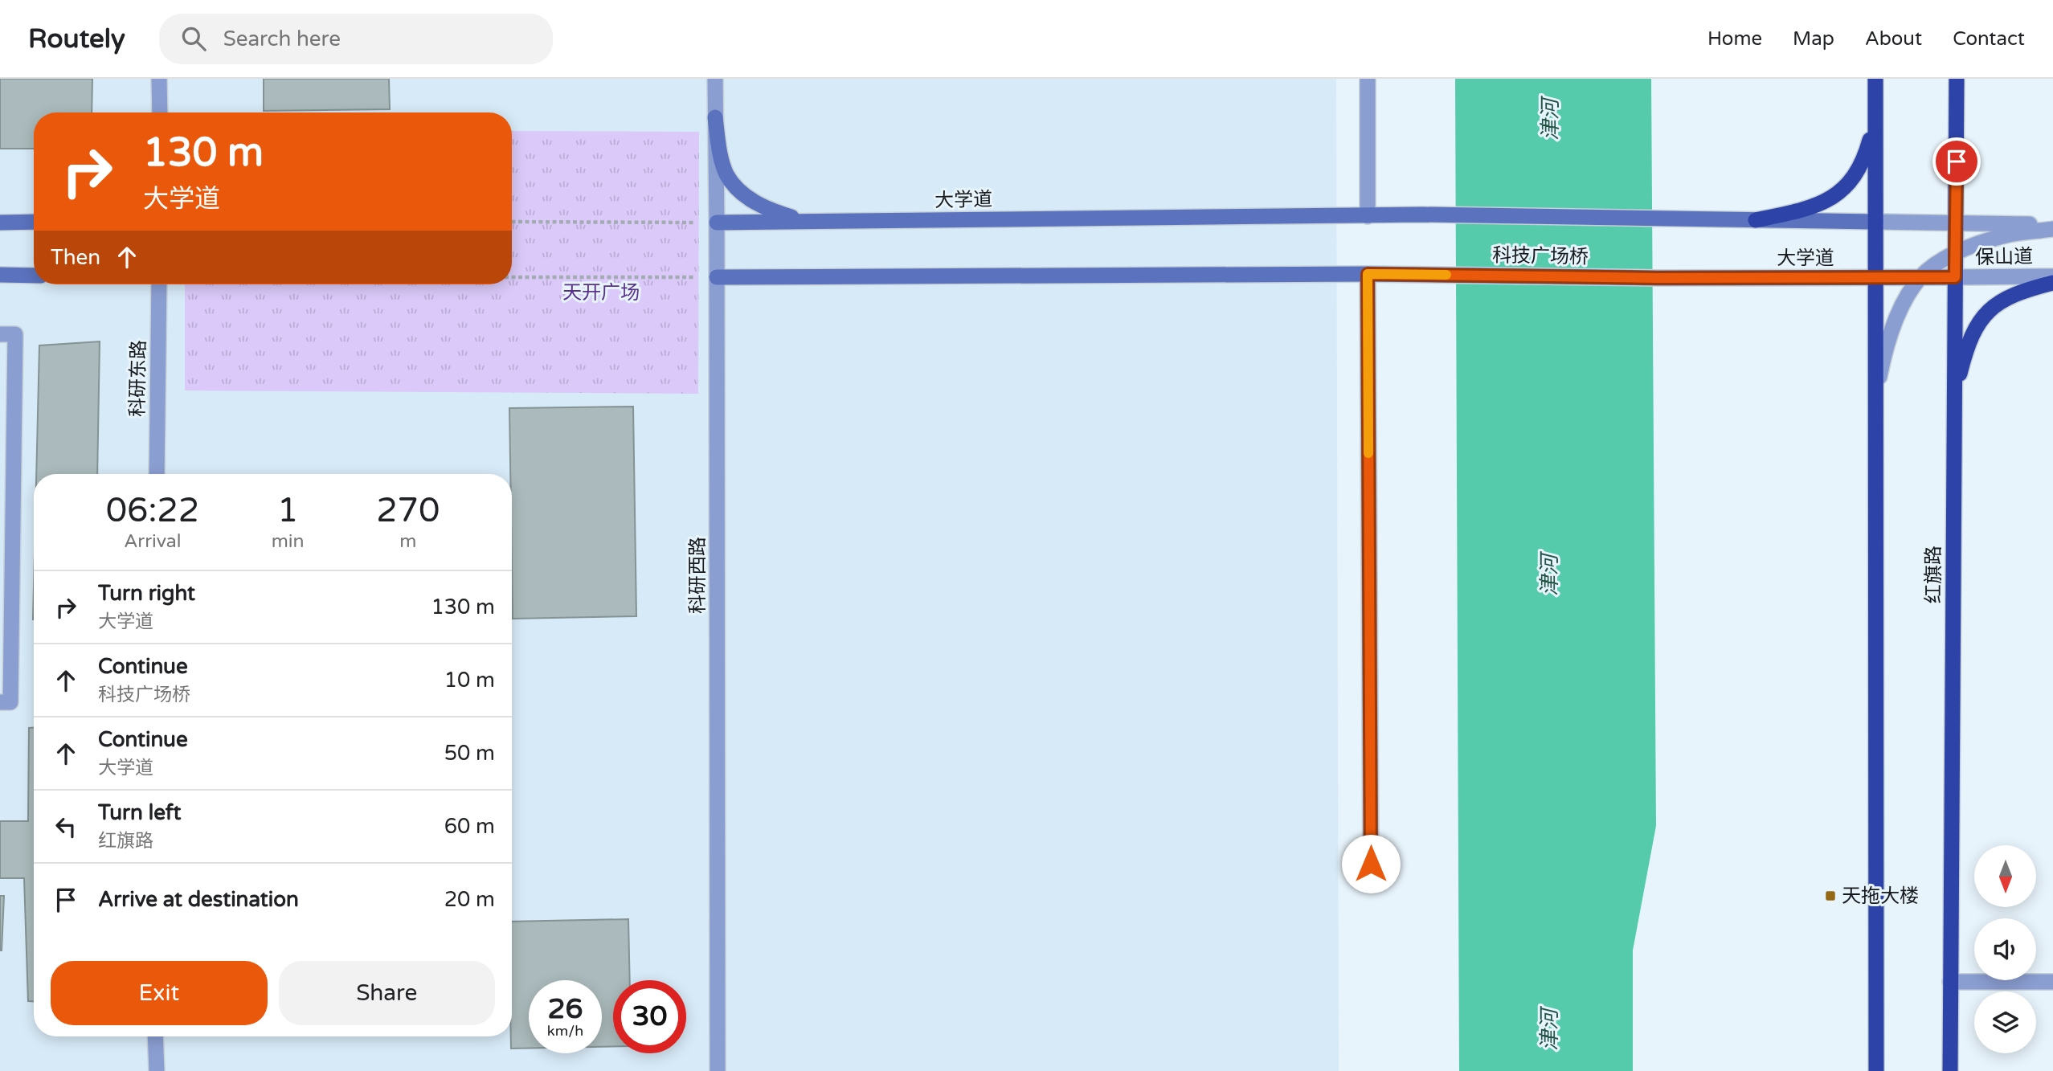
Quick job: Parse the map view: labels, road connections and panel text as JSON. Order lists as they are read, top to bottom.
{
  "streets": {
    "highway": ["红旗路"],
    "main road": ["大学道", "科技广场桥"],
    "street": ["保山道", "科研东路", "科研西路"]
  },
  "crossings": [
    ["大学道", "科技广场桥"],
    ["大学道", "保山道"],
    ["大学道", "红旗路"],
    ["大学道", "科研西路"],
    ["保山道", "红旗路"]
  ],
  "water": ["津河"],
  "parks": ["天开广场"],
  "places": {
    "transit": ["天拖大楼"]
  },
  "north": "bottom",
  "page": {
    "header": "Routely",
    "search": "Search here",
    "nav": [
      "Home",
      "Map",
      "About",
      "Contact"
    ],
    "turn": ["130 m", "大学道"],
    "then": "Then",
    "eta": [
      "06:22",
      "Arrival",
      "1",
      "min",
      "270",
      "m"
    ],
    "list": [
      {
        "name": "Turn right",
        "note": "大学道",
        "value": "130 m"
      },
      {
        "name": "Continue",
        "note": "科技广场桥",
        "value": "10 m"
      },
      {
        "name": "Continue",
        "note": "大学道",
        "value": "50 m"
      },
      {
        "name": "Turn left",
        "note": "红旗路",
        "value": "60 m"
      },
      {
        "name": "Arrive at destination",
        "value": "20 m"
      }
    ],
    "buttons": ["Exit", "Share"],
    "speed": "26 km/h",
    "limit": "30"
  }
}
